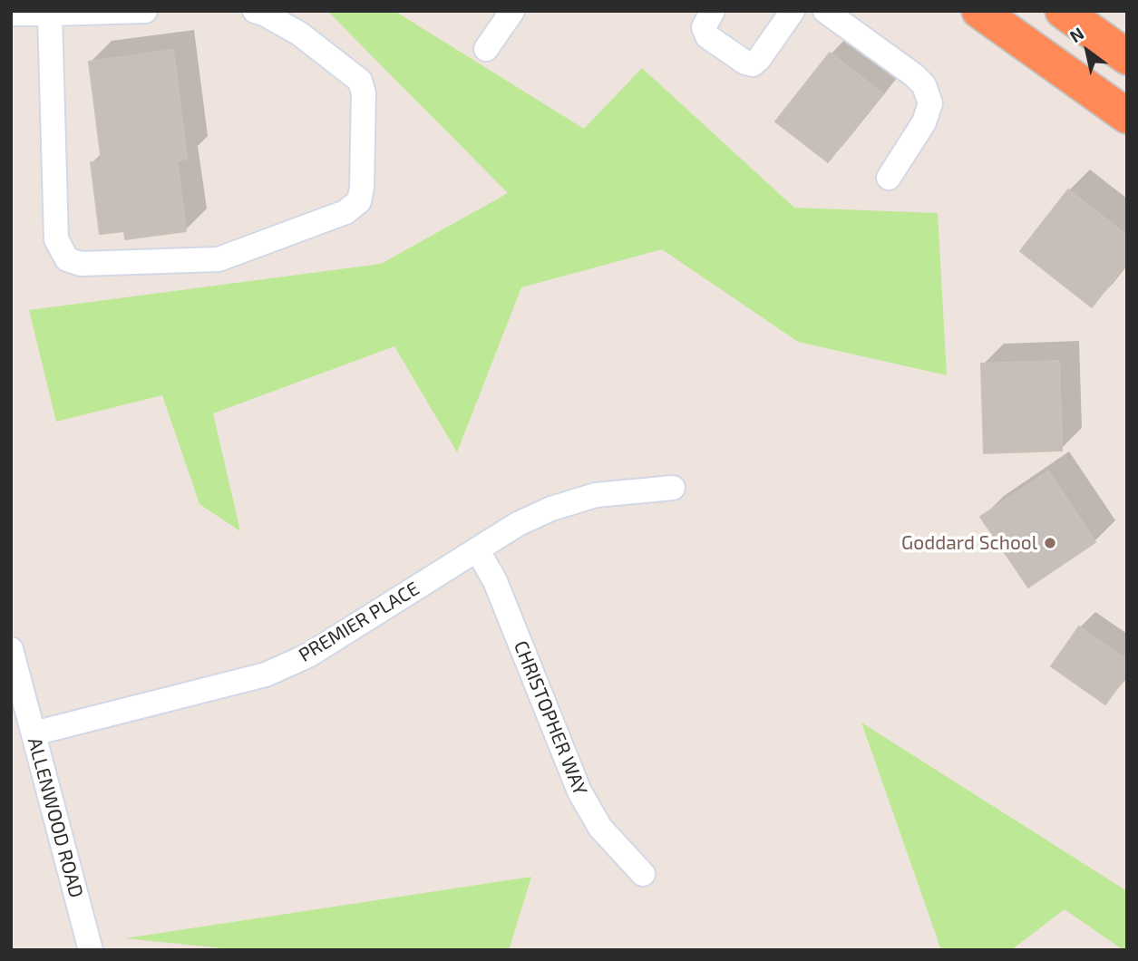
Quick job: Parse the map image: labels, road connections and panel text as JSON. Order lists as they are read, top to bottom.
{
  "streets": {
    "street": ["PREMIER PLACE", "CHRISTOPHER WAY", "ALLENWOOD ROAD"]
  },
  "crossings": [
    ["PREMIER PLACE", "CHRISTOPHER WAY"],
    ["PREMIER PLACE", "ALLENWOOD ROAD"]
  ],
  "places": ["Goddard School"],
  "north": "top left"
}
